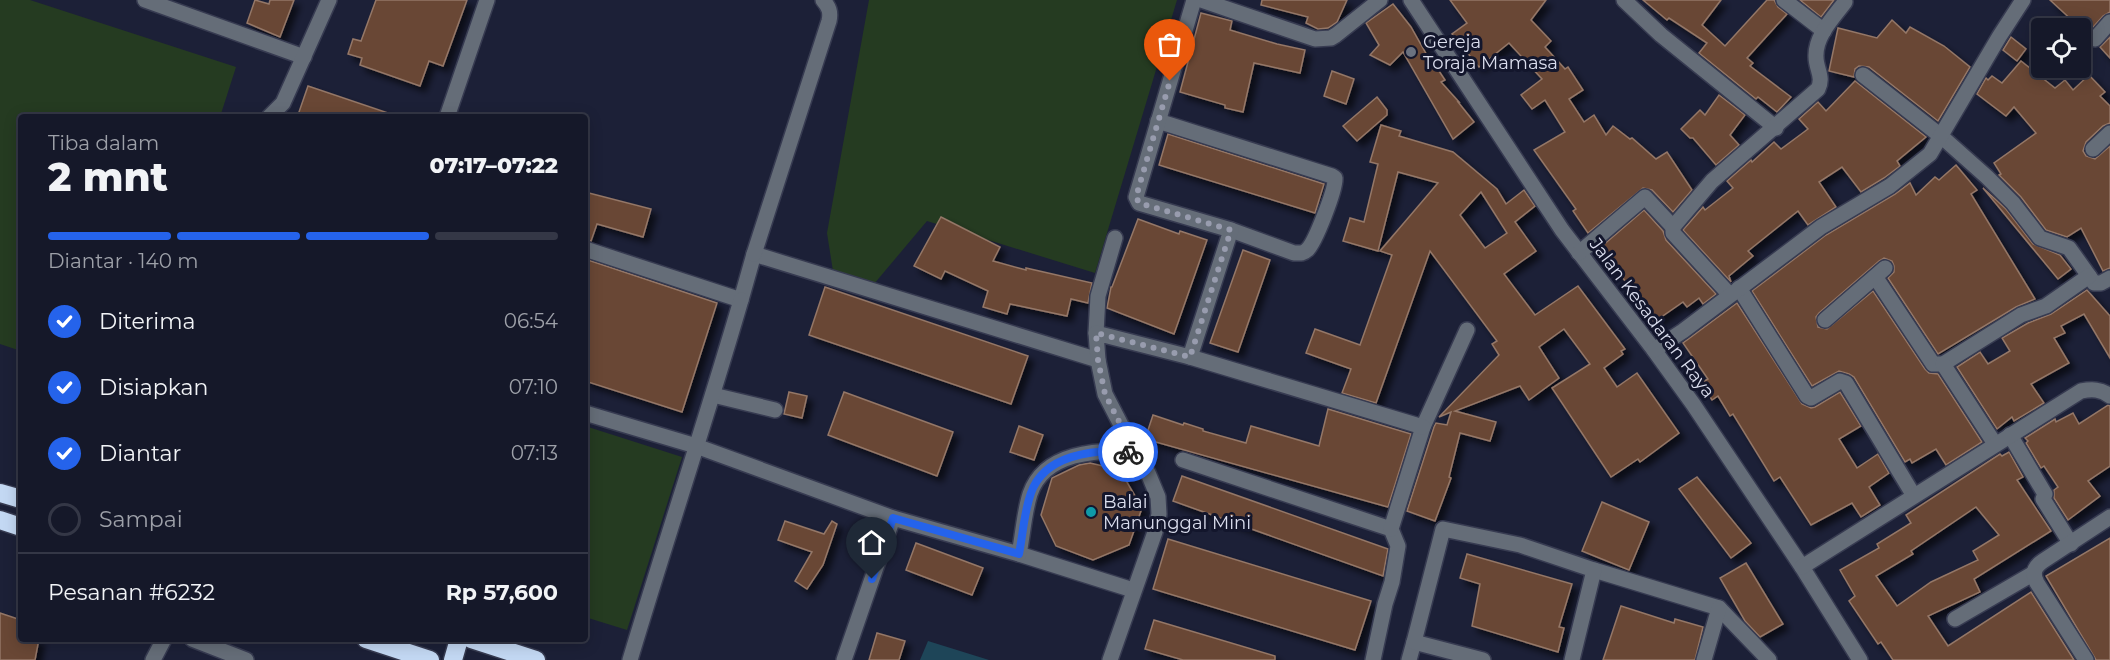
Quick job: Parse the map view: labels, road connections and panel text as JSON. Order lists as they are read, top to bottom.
{
  "streets": {
    "street": ["Jalan Kesadaran Raya"]
  },
  "places": ["Gereja Toraja Mamasa", "Balai Manunggal Mini"],
  "page": {
    "heading": ["2 mnt", "Tiba dalam", "07:17–07:22"],
    "panel": ["Pesanan #6232", "Rp 57,600"],
    "bar": "Diantar · 140 m",
    "list": [
      ["Diterima", "06:54"],
      ["Disiapkan", "07:10"],
      ["Diantar", "07:13"],
      "Sampai"
    ]
  }
}
